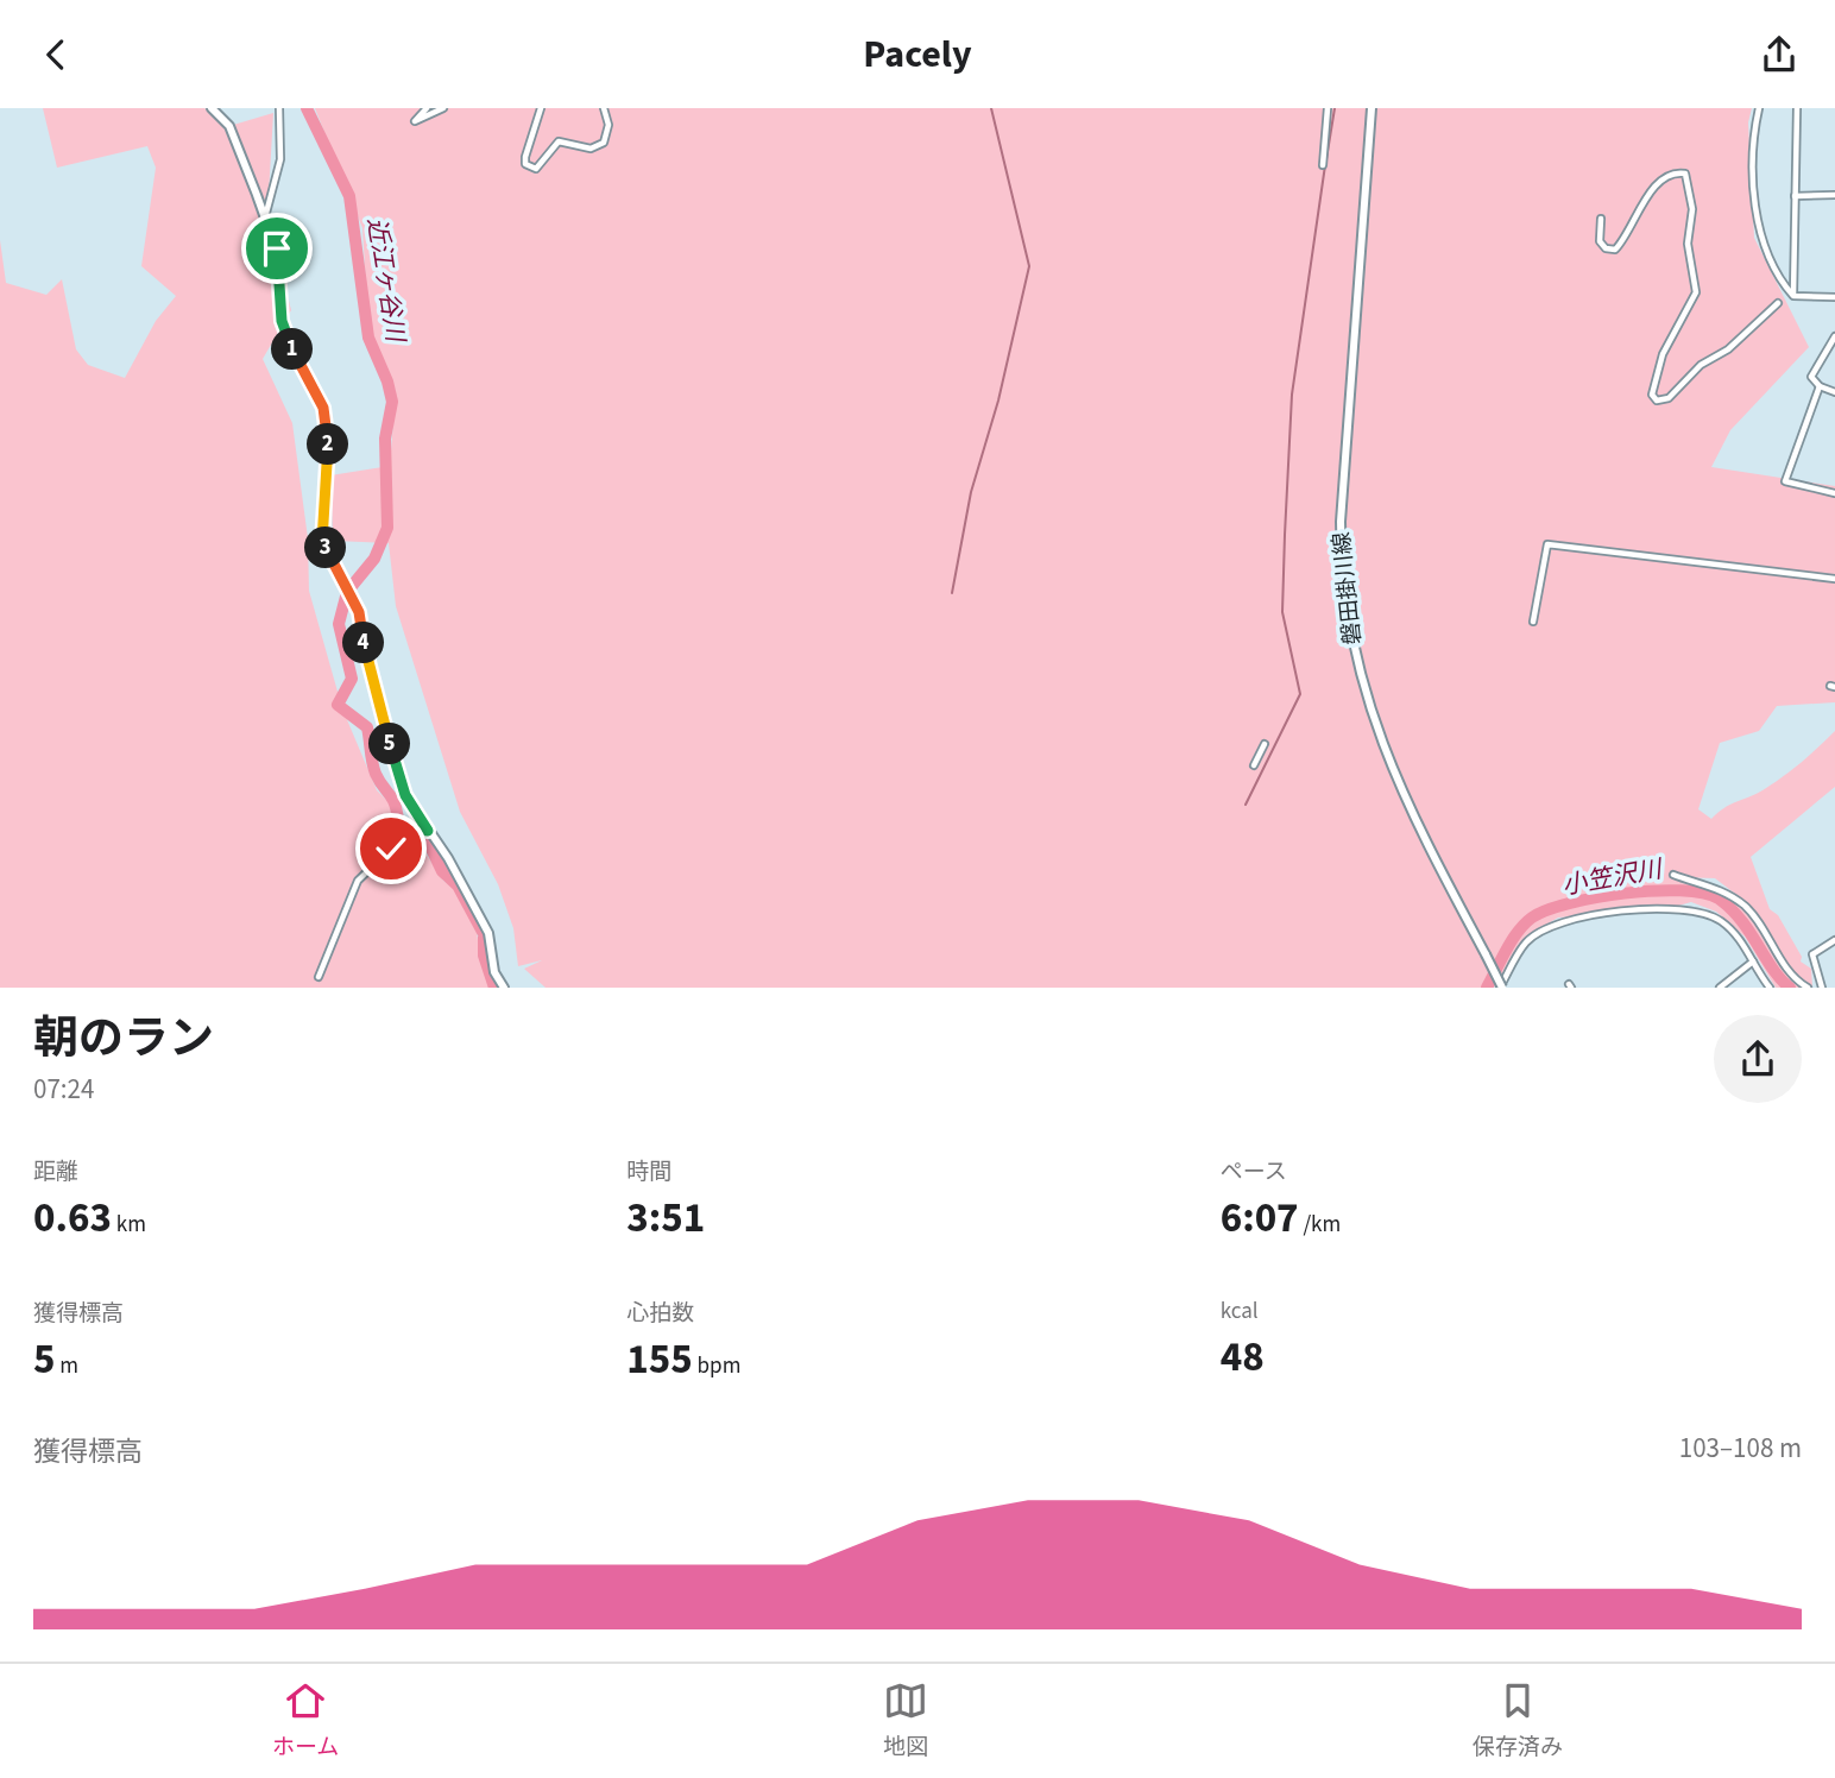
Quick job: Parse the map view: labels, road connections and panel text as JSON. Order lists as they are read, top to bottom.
{
  "streets": {
    "street": ["磐田掛川線"]
  },
  "water": ["近江ヶ谷川", "小笠沢川"],
  "page": {
    "header": "Pacely",
    "pins": [
      "1",
      "2",
      "3",
      "4",
      "5"
    ],
    "heading": ["朝のラン", "07:24"],
    "stats": [
      ["距離", "0.63 km"],
      ["時間", "3:51"],
      ["ペース", "6:07 /km"],
      ["獲得標高", "5 m"],
      ["心拍数", "155 bpm"],
      ["kcal", "48"]
    ],
    "chart": ["獲得標高", "103–108 m"],
    "tabs": ["ホーム", "地図", "保存済み"]
  }
}
